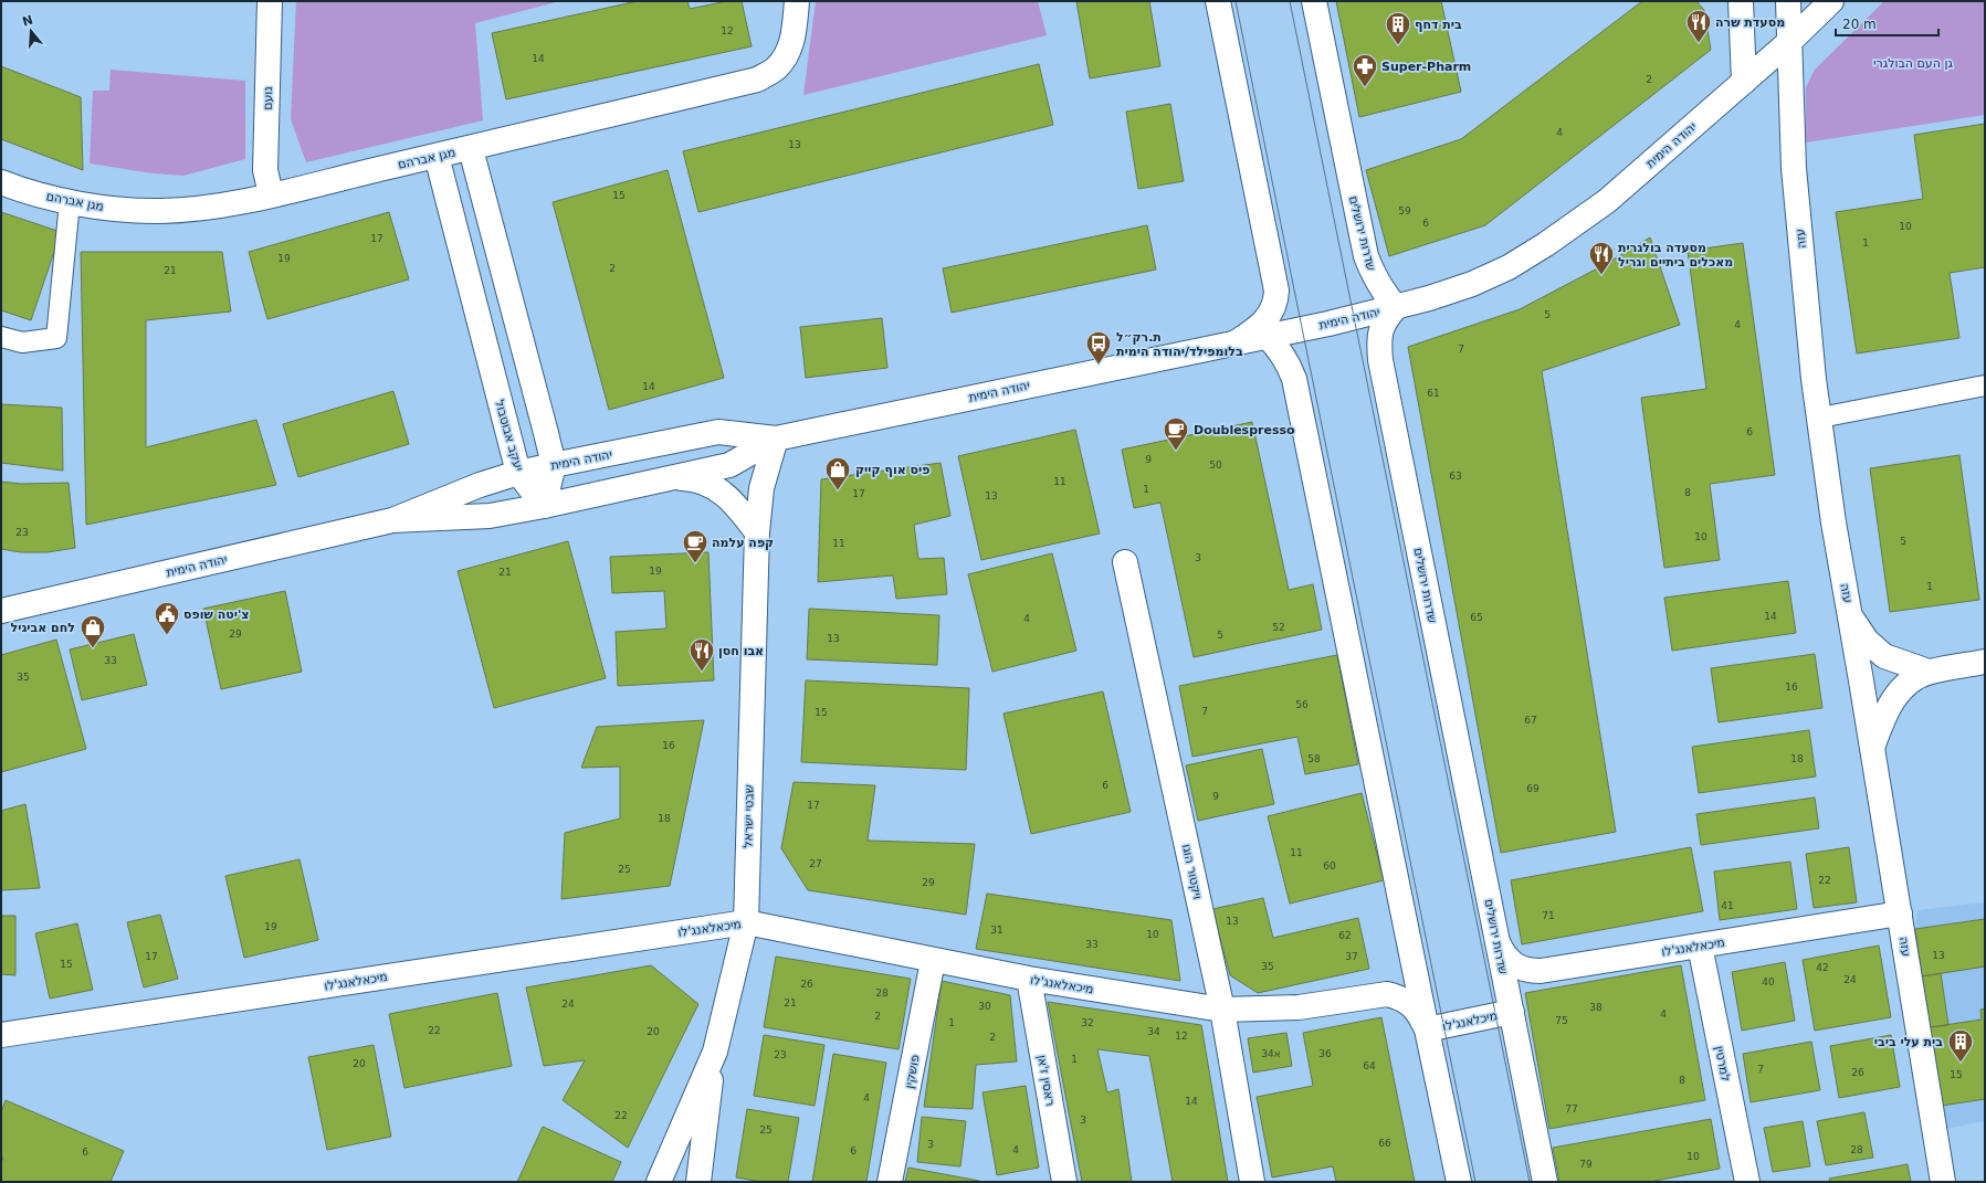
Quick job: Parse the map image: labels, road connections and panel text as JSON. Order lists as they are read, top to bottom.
{
  "streets": {
    "street": [
      "נועם",
      "יהודה הימית",
      "מגן אברהם",
      "שדרות ירושלים",
      "עזה",
      "יעקב אבוטבול",
      "שבטי ישראל",
      "ויקטור הוגו",
      "מיכאלאנג'לו",
      "מיכלאנג'לו",
      "למרטין",
      "פושקין",
      "ראסין ז'אן"
    ]
  },
  "crossings": [
    ["נועם", "מגן אברהם"],
    ["יהודה הימית", "שדרות ירושלים"],
    ["יהודה הימית", "עזה"],
    ["יהודה הימית", "יעקב אבוטבול"],
    ["יהודה הימית", "שבטי ישראל"],
    ["מגן אברהם", "יעקב אבוטבול"],
    ["שדרות ירושלים", "מיכאלאנג'לו"],
    ["שדרות ירושלים", "מיכלאנג'לו"],
    ["עזה", "מיכאלאנג'לו"],
    ["שבטי ישראל", "מיכאלאנג'לו"],
    ["ויקטור הוגו", "מיכאלאנג'לו"],
    ["מיכאלאנג'לו", "מיכלאנג'לו"],
    ["מיכאלאנג'לו", "למרטין"],
    ["מיכאלאנג'לו", "פושקין"],
    ["מיכאלאנג'לו", "ראסין ז'אן"]
  ],
  "parks": ["גן העם הבולגרי"],
  "places": {
    "restaurant": ["מסעדת שרה", "מסעדה בולגרית מאכלים ביתיים וגריל", "אבו חסן"],
    "building": ["בית דחף", "בית עלי ביבי"],
    "pharmacy": ["Super-Pharm"],
    "bus stop": ["ת.רק״ל בלומפילד/יהודה הימית"],
    "cafe": ["Doublespresso", "קפה עלמה"],
    "shop": ["פיס אוף קייק", "לחם אביגיל"],
    "public building": ["צ'יטה שופס"]
  },
  "house_numbers": [
    "12",
    "14",
    "2",
    "4",
    "13",
    "15",
    "59",
    "6",
    "10",
    "17",
    "1",
    "19",
    "2",
    "21",
    "5",
    "4",
    "7",
    "14",
    "61",
    "6",
    "9",
    "50",
    "63",
    "11",
    "1",
    "8",
    "17",
    "13",
    "23",
    "10",
    "5",
    "11",
    "3",
    "19",
    "21",
    "1",
    "14",
    "65",
    "4",
    "52",
    "29",
    "5",
    "13",
    "33",
    "35",
    "16",
    "56",
    "7",
    "15",
    "67",
    "16",
    "58",
    "18",
    "6",
    "69",
    "9",
    "17",
    "18",
    "11",
    "27",
    "60",
    "25",
    "22",
    "29",
    "41",
    "71",
    "13",
    "19",
    "31",
    "10",
    "62",
    "33",
    "13",
    "17",
    "37",
    "15",
    "35",
    "42",
    "24",
    "40",
    "26",
    "28",
    "21",
    "24",
    "30",
    "38",
    "4",
    "2",
    "75",
    "1",
    "32",
    "22",
    "20",
    "34",
    "12",
    "2",
    "34א",
    "36",
    "23",
    "1",
    "20",
    "64",
    "7",
    "26",
    "15",
    "8",
    "4",
    "14",
    "77",
    "22",
    "3",
    "25",
    "66",
    "3",
    "4",
    "28",
    "6",
    "6",
    "10",
    "79"
  ],
  "scale_bar": "20 m",
  "north": "top"
}
